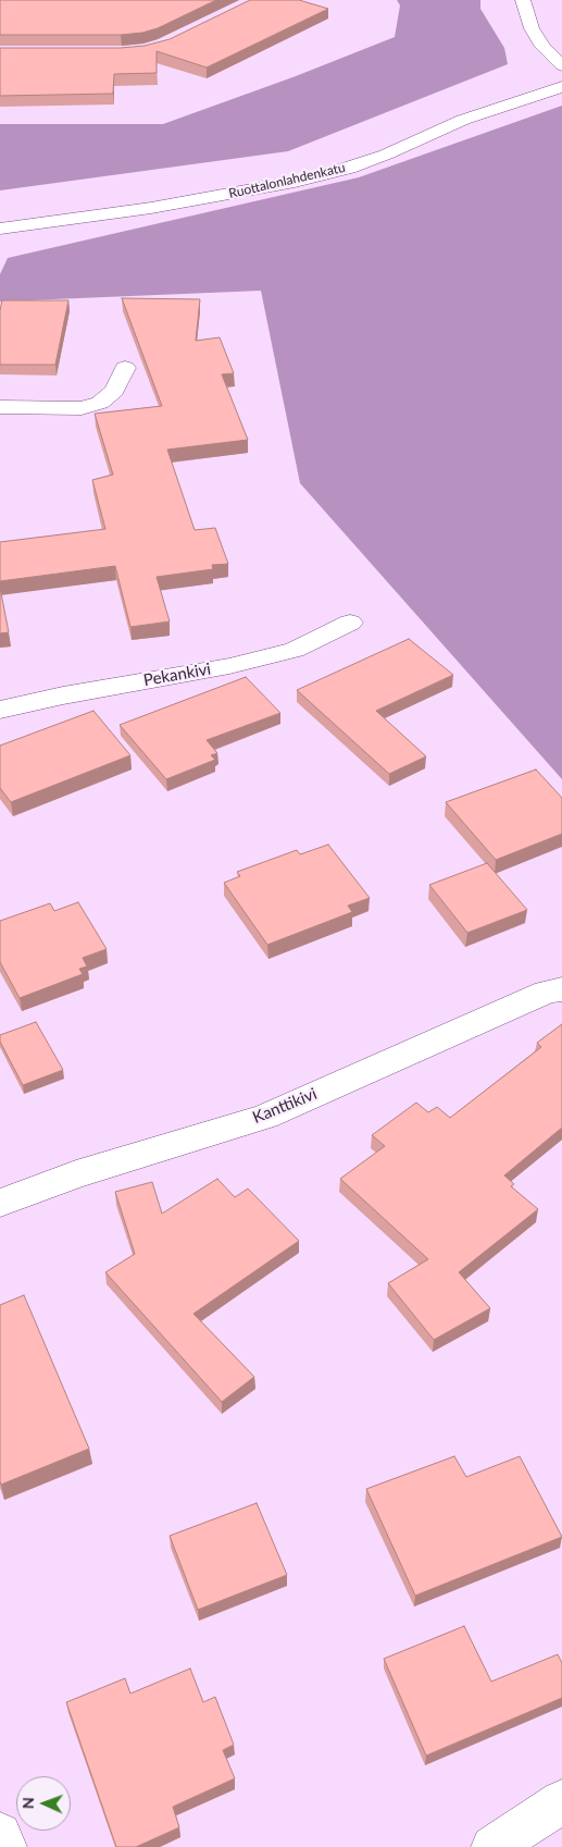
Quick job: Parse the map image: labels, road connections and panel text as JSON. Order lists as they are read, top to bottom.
{
  "streets": {
    "street": ["Ruottalonlahdenkatu", "Pekankivi", "Kanttikivi"]
  },
  "north": "left"
}
